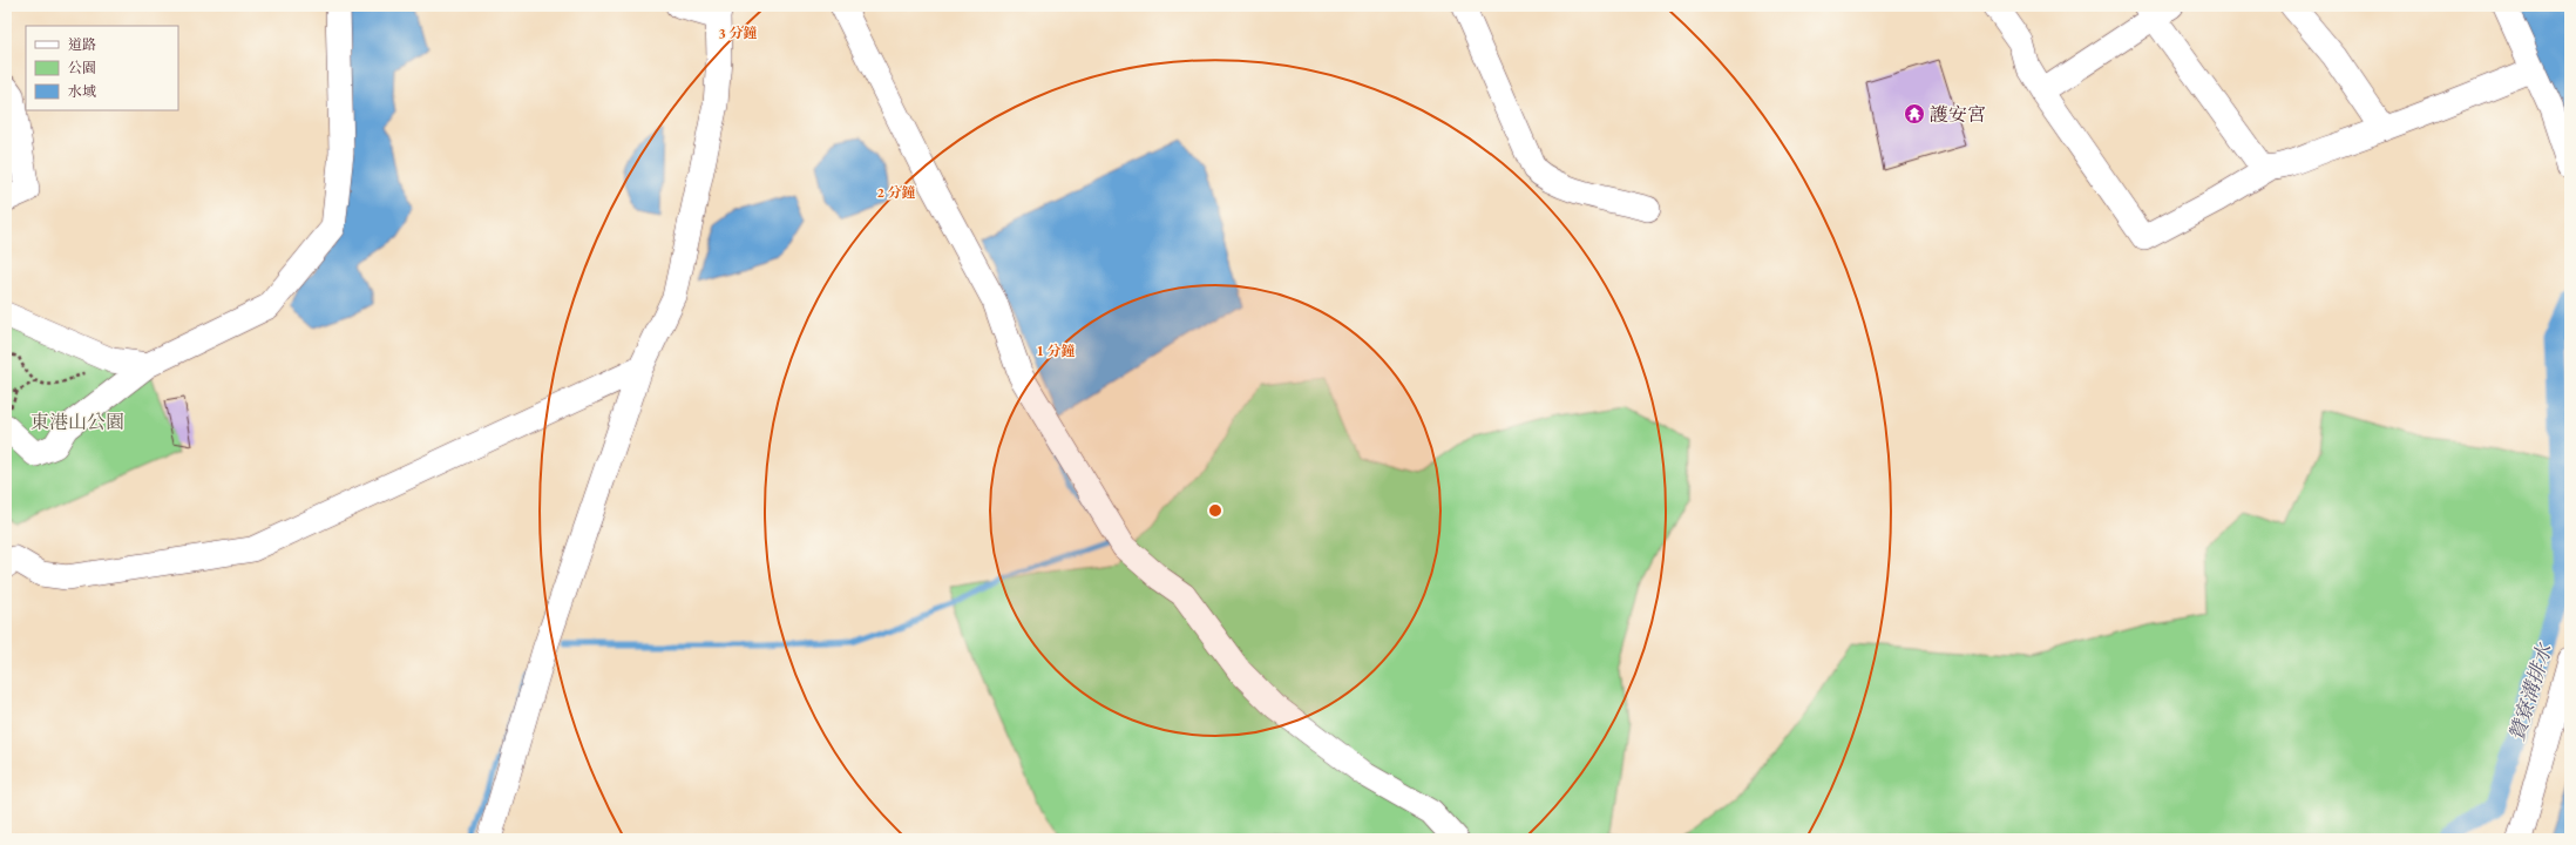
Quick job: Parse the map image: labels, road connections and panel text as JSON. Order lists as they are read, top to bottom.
{
  "water": ["贊寮溝排水"],
  "parks": ["東港山公園"],
  "places": {
    "temple": ["護安宮"]
  },
  "legend": ["道路", "公園", "水域"],
  "rings": ["3 分鐘", "2 分鐘", "1 分鐘"]
}
